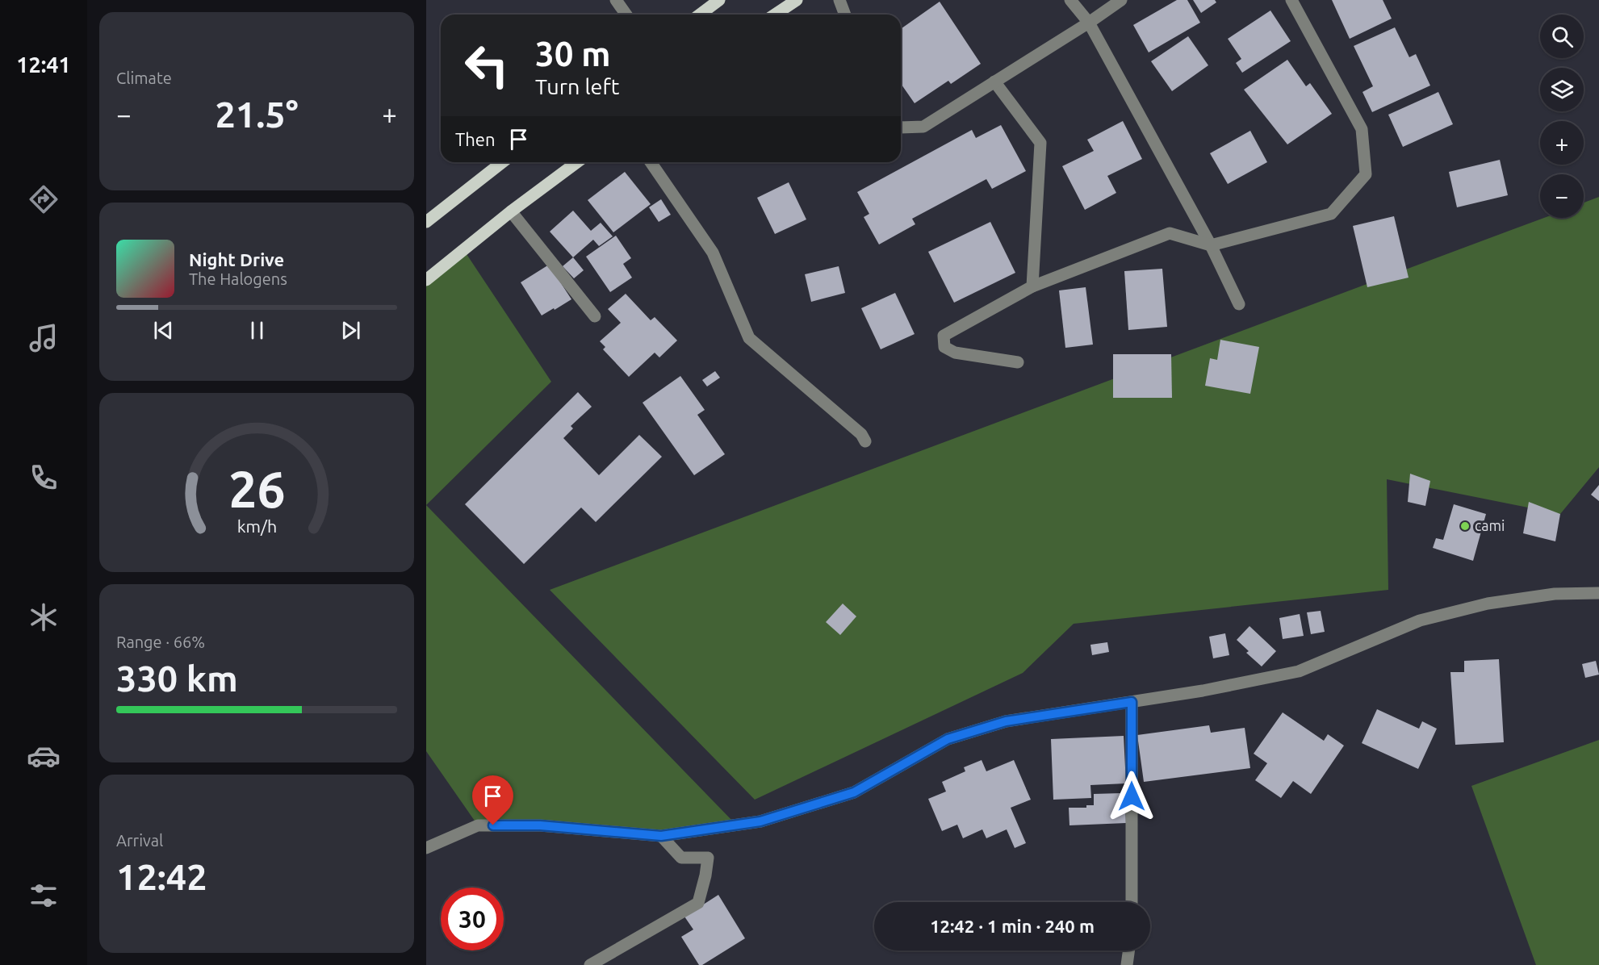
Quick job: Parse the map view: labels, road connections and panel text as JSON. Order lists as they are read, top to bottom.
{
  "places": ["cami"],
  "page": {
    "tabs": "12:41",
    "tile": [
      "Climate",
      ["Range · 66%", "330 km"],
      ["Arrival", "12:42"]
    ],
    "map_buttons": ["+", "−"],
    "turn": ["30 m", "Turn left"],
    "heat": ["−", "21.5°", "+"],
    "then": "Then",
    "song": ["Night Drive", "The Halogens"],
    "limit": "30",
    "trip": "12:42 · 1 min · 240 m",
    "gauge": ["26", "km/h"]
  }
}
